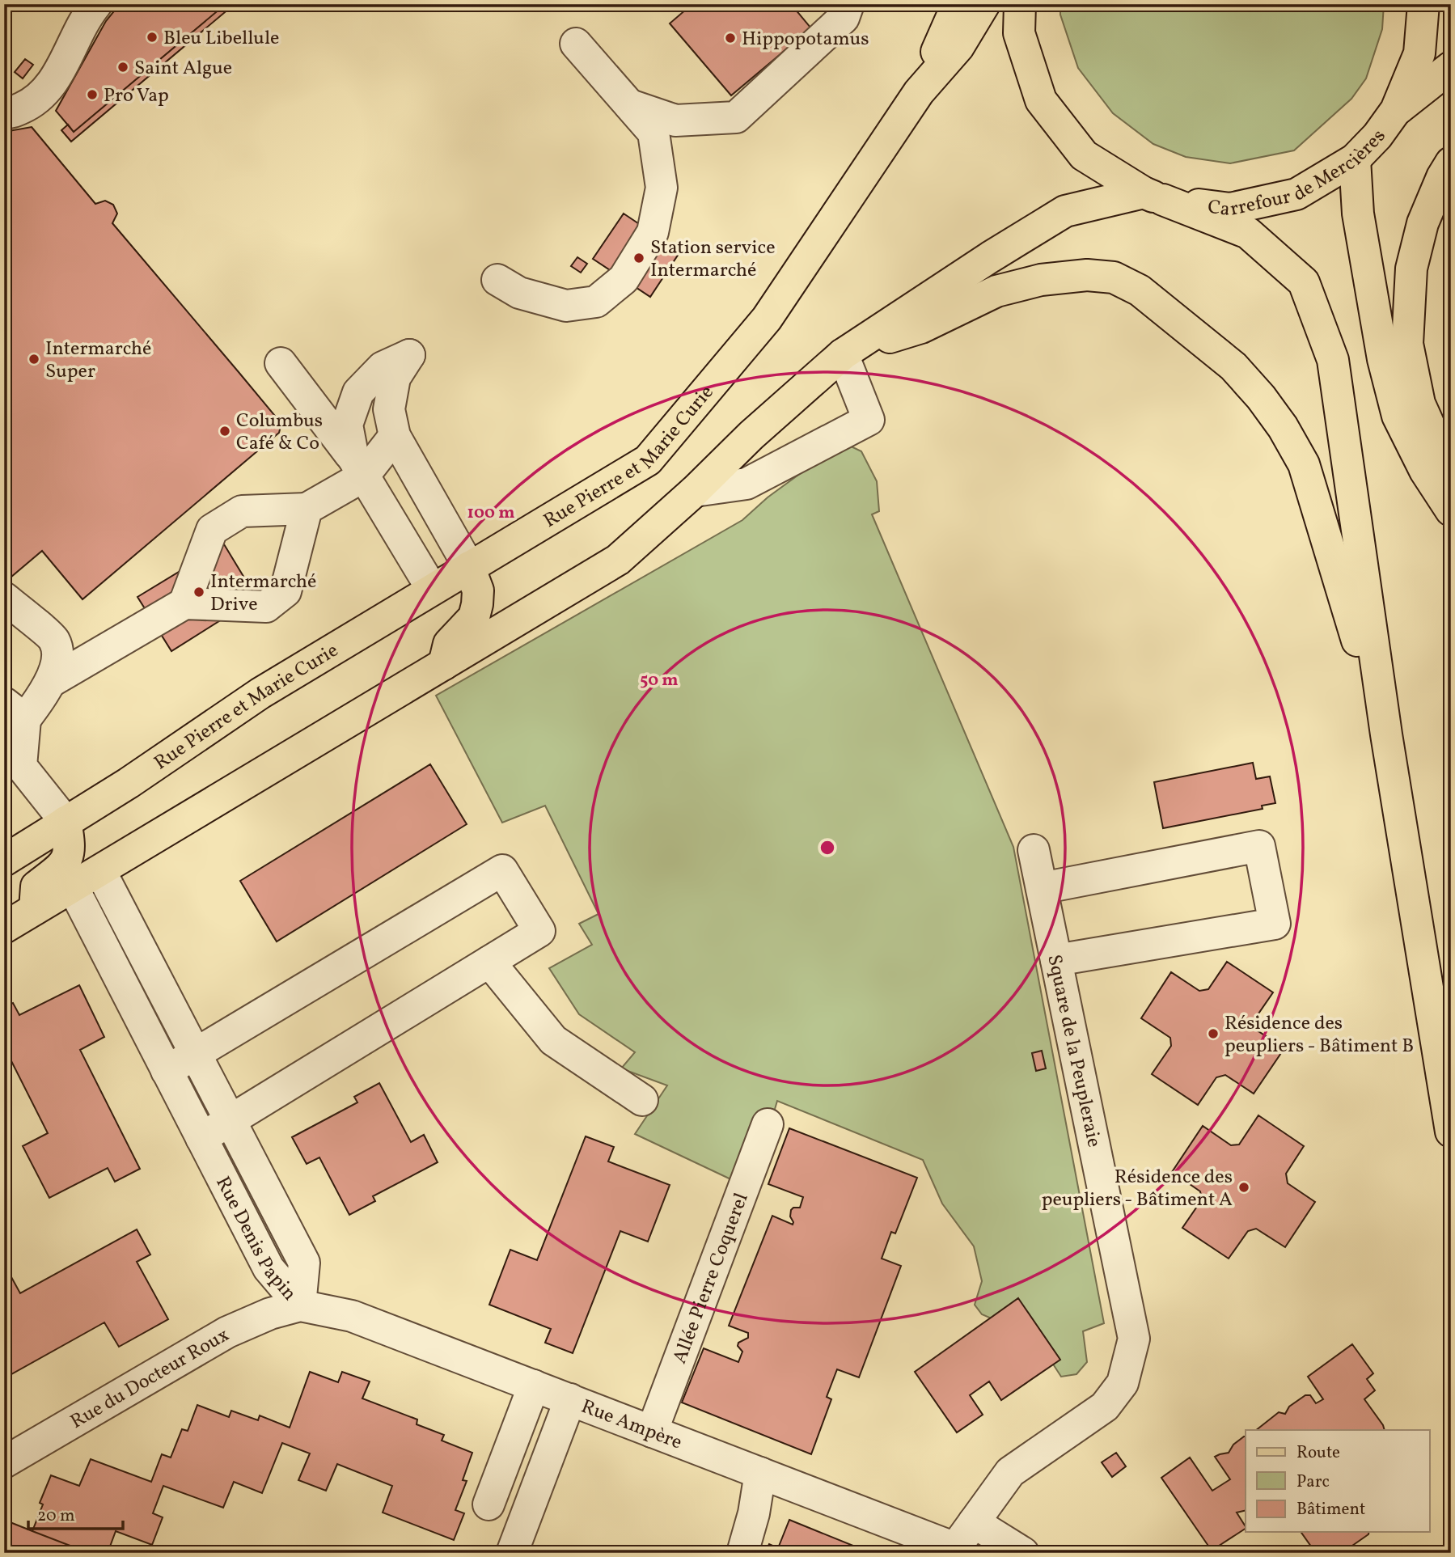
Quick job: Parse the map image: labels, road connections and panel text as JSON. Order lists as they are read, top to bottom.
{
  "streets": {
    "main road": ["Carrefour de Mercières", "Rue Pierre et Marie Curie"],
    "street": [
      "Square de la Peupleraie",
      "Rue Denis Papin",
      "Allée Pierre Coquerel",
      "Rue du Docteur Roux",
      "Rue Ampère"
    ]
  },
  "crossings": [
    ["Square de la Peupleraie", "Rue Ampère"],
    ["Rue Denis Papin", "Rue du Docteur Roux"],
    ["Rue Denis Papin", "Rue Ampère"],
    ["Allée Pierre Coquerel", "Rue Ampère"],
    ["Rue du Docteur Roux", "Rue Ampère"]
  ],
  "places": [
    "Bleu Libellule",
    "Hippopotamus",
    "Saint Algue",
    "Pro Vap",
    "Station service Intermarché",
    "Intermarché Super",
    "Columbus Café & Co",
    "Intermarché Drive",
    "Résidence des peupliers - Bâtiment B",
    "Résidence des peupliers - Bâtiment A"
  ],
  "legend": ["Route", "Parc", "Bâtiment"],
  "scale_bar": "20 m",
  "rings": ["100 m", "50 m"]
}
